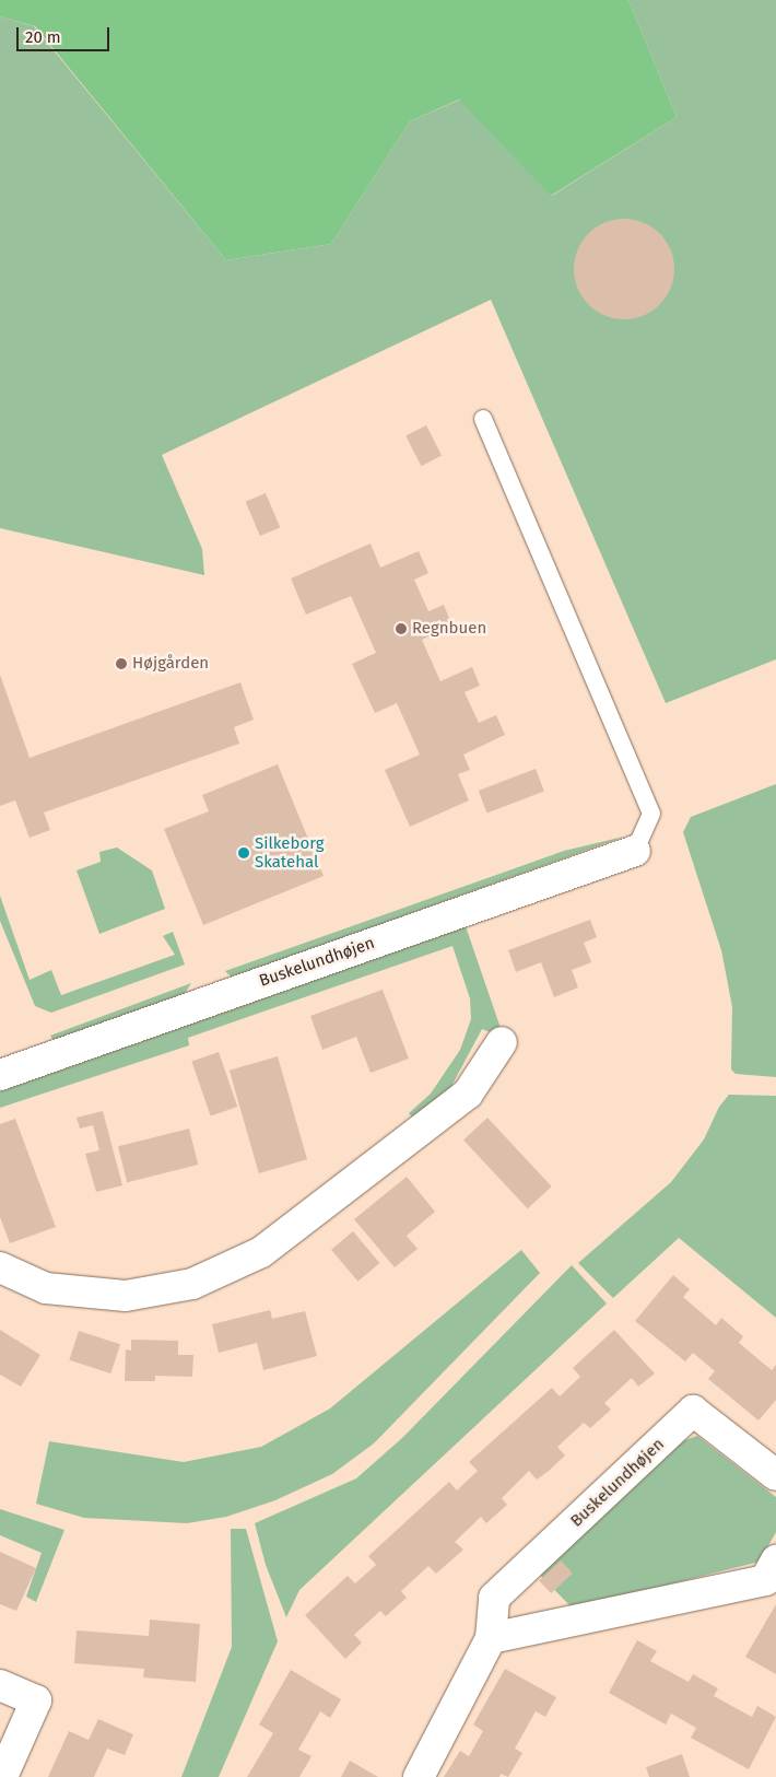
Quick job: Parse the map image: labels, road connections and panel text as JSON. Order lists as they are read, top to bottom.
{
  "streets": {
    "street": ["Buskelundhøjen"]
  },
  "places": ["Regnbuen", "Højgården", "Silkeborg Skatehal"],
  "scale_bar": "20 m"
}
